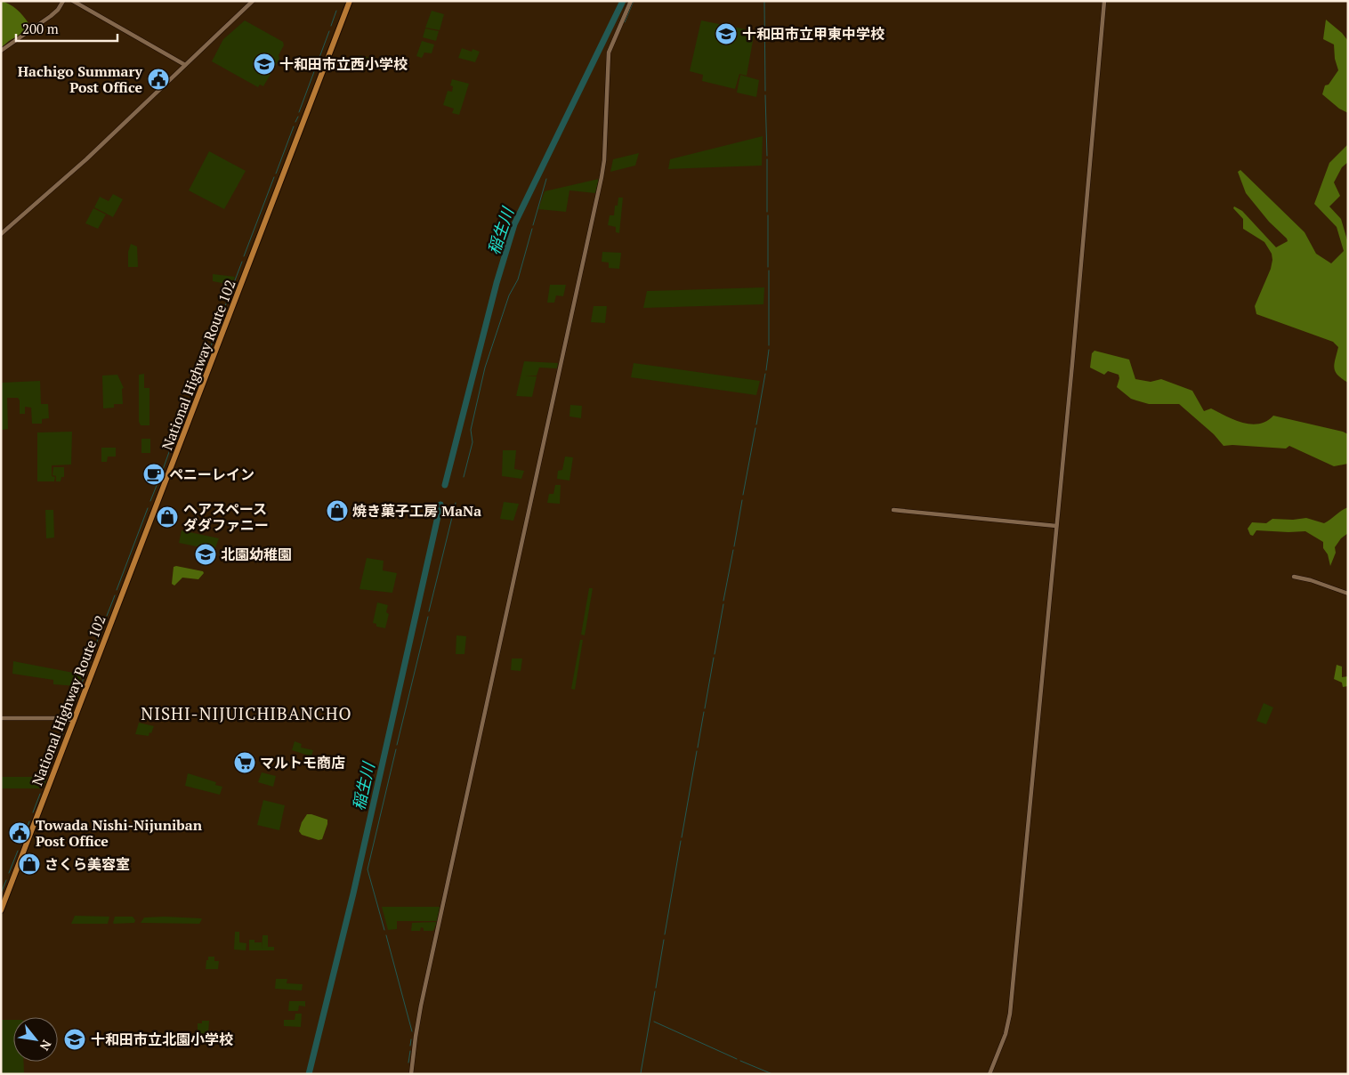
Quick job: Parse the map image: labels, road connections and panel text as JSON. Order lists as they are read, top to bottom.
{
  "streets": {
    "highway": ["National Highway Route 102"]
  },
  "districts": ["NISHI-NIJUICHIBANCHO"],
  "water": ["稲生川"],
  "places": {
    "school or university": [
      "十和田市立甲東中学校",
      "十和田市立西小学校",
      "北園幼稚園",
      "十和田市立北園小学校"
    ],
    "public building": ["Hachigo Summary Post Office", "Towada Nishi-Nijuniban Post Office"],
    "cafe": ["ペニーレイン"],
    "shop": ["焼き菓子工房 MaNa", "ヘアスペース ダダファニー", "さくら美容室"],
    "supermarket": ["マルトモ商店"]
  },
  "scale_bar": "200 m",
  "north": "bottom right"
}
